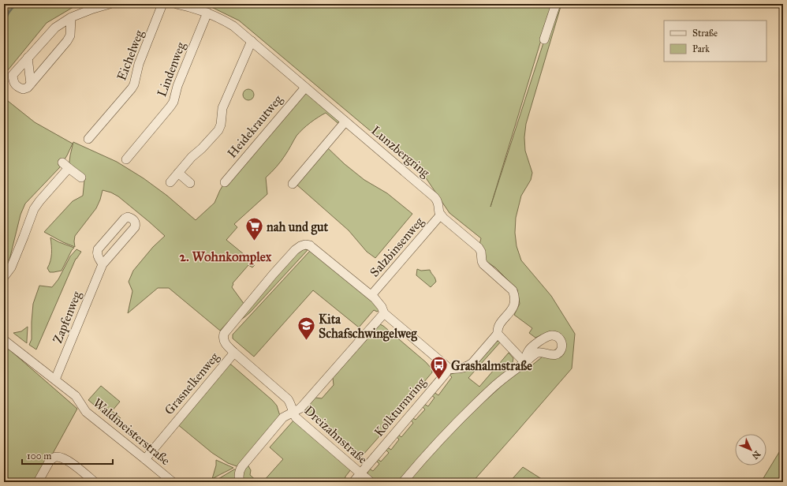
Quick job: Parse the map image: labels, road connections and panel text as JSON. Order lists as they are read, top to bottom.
{
  "streets": {
    "street": [
      "Eichelweg",
      "Lindenweg",
      "Heidekrautweg",
      "Lunzbergring",
      "Salzbinsenweg",
      "Zapfenweg",
      "Grasnelkenweg",
      "Kolkturmring",
      "Waldmeisterstraße",
      "Dreizahnstraße"
    ]
  },
  "crossings": [
    ["Lindenweg", "Lunzbergring"],
    ["Heidekrautweg", "Lunzbergring"],
    ["Lunzbergring", "Salzbinsenweg"],
    ["Salzbinsenweg", "Grasnelkenweg"],
    ["Zapfenweg", "Waldmeisterstraße"],
    ["Grasnelkenweg", "Waldmeisterstraße"],
    ["Grasnelkenweg", "Dreizahnstraße"],
    ["Kolkturmring", "Dreizahnstraße"]
  ],
  "districts": ["2. Wohnkomplex"],
  "places": {
    "supermarket": ["nah und gut"],
    "school or university": ["Kita Schafschwingelweg"],
    "bus stop": ["Grashalmstraße"]
  },
  "legend": ["Straße", "Park"],
  "scale_bar": "100 m",
  "north": "bottom right"
}
